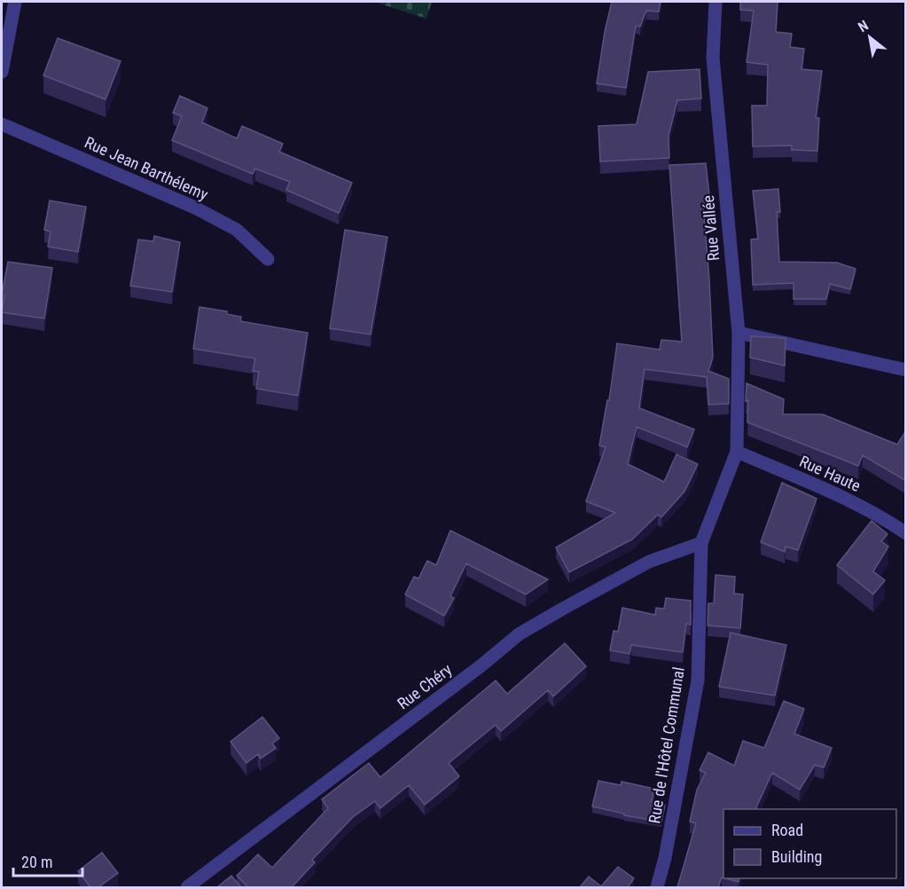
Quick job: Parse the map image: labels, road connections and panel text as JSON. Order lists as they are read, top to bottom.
{
  "streets": {
    "street": [
      "Rue Jean Barthélemy",
      "Rue Vallée",
      "Rue Haute",
      "Rue Chéry",
      "Rue de l'Hôtel Communal"
    ]
  },
  "crossings": [
    ["Rue Vallée", "Rue Haute"],
    ["Rue Vallée", "Rue de l'Hôtel Communal"],
    ["Rue Haute", "Rue de l'Hôtel Communal"],
    ["Rue Chéry", "Rue de l'Hôtel Communal"]
  ],
  "legend": ["Road", "Building"],
  "scale_bar": "20 m",
  "north": "top left"
}
